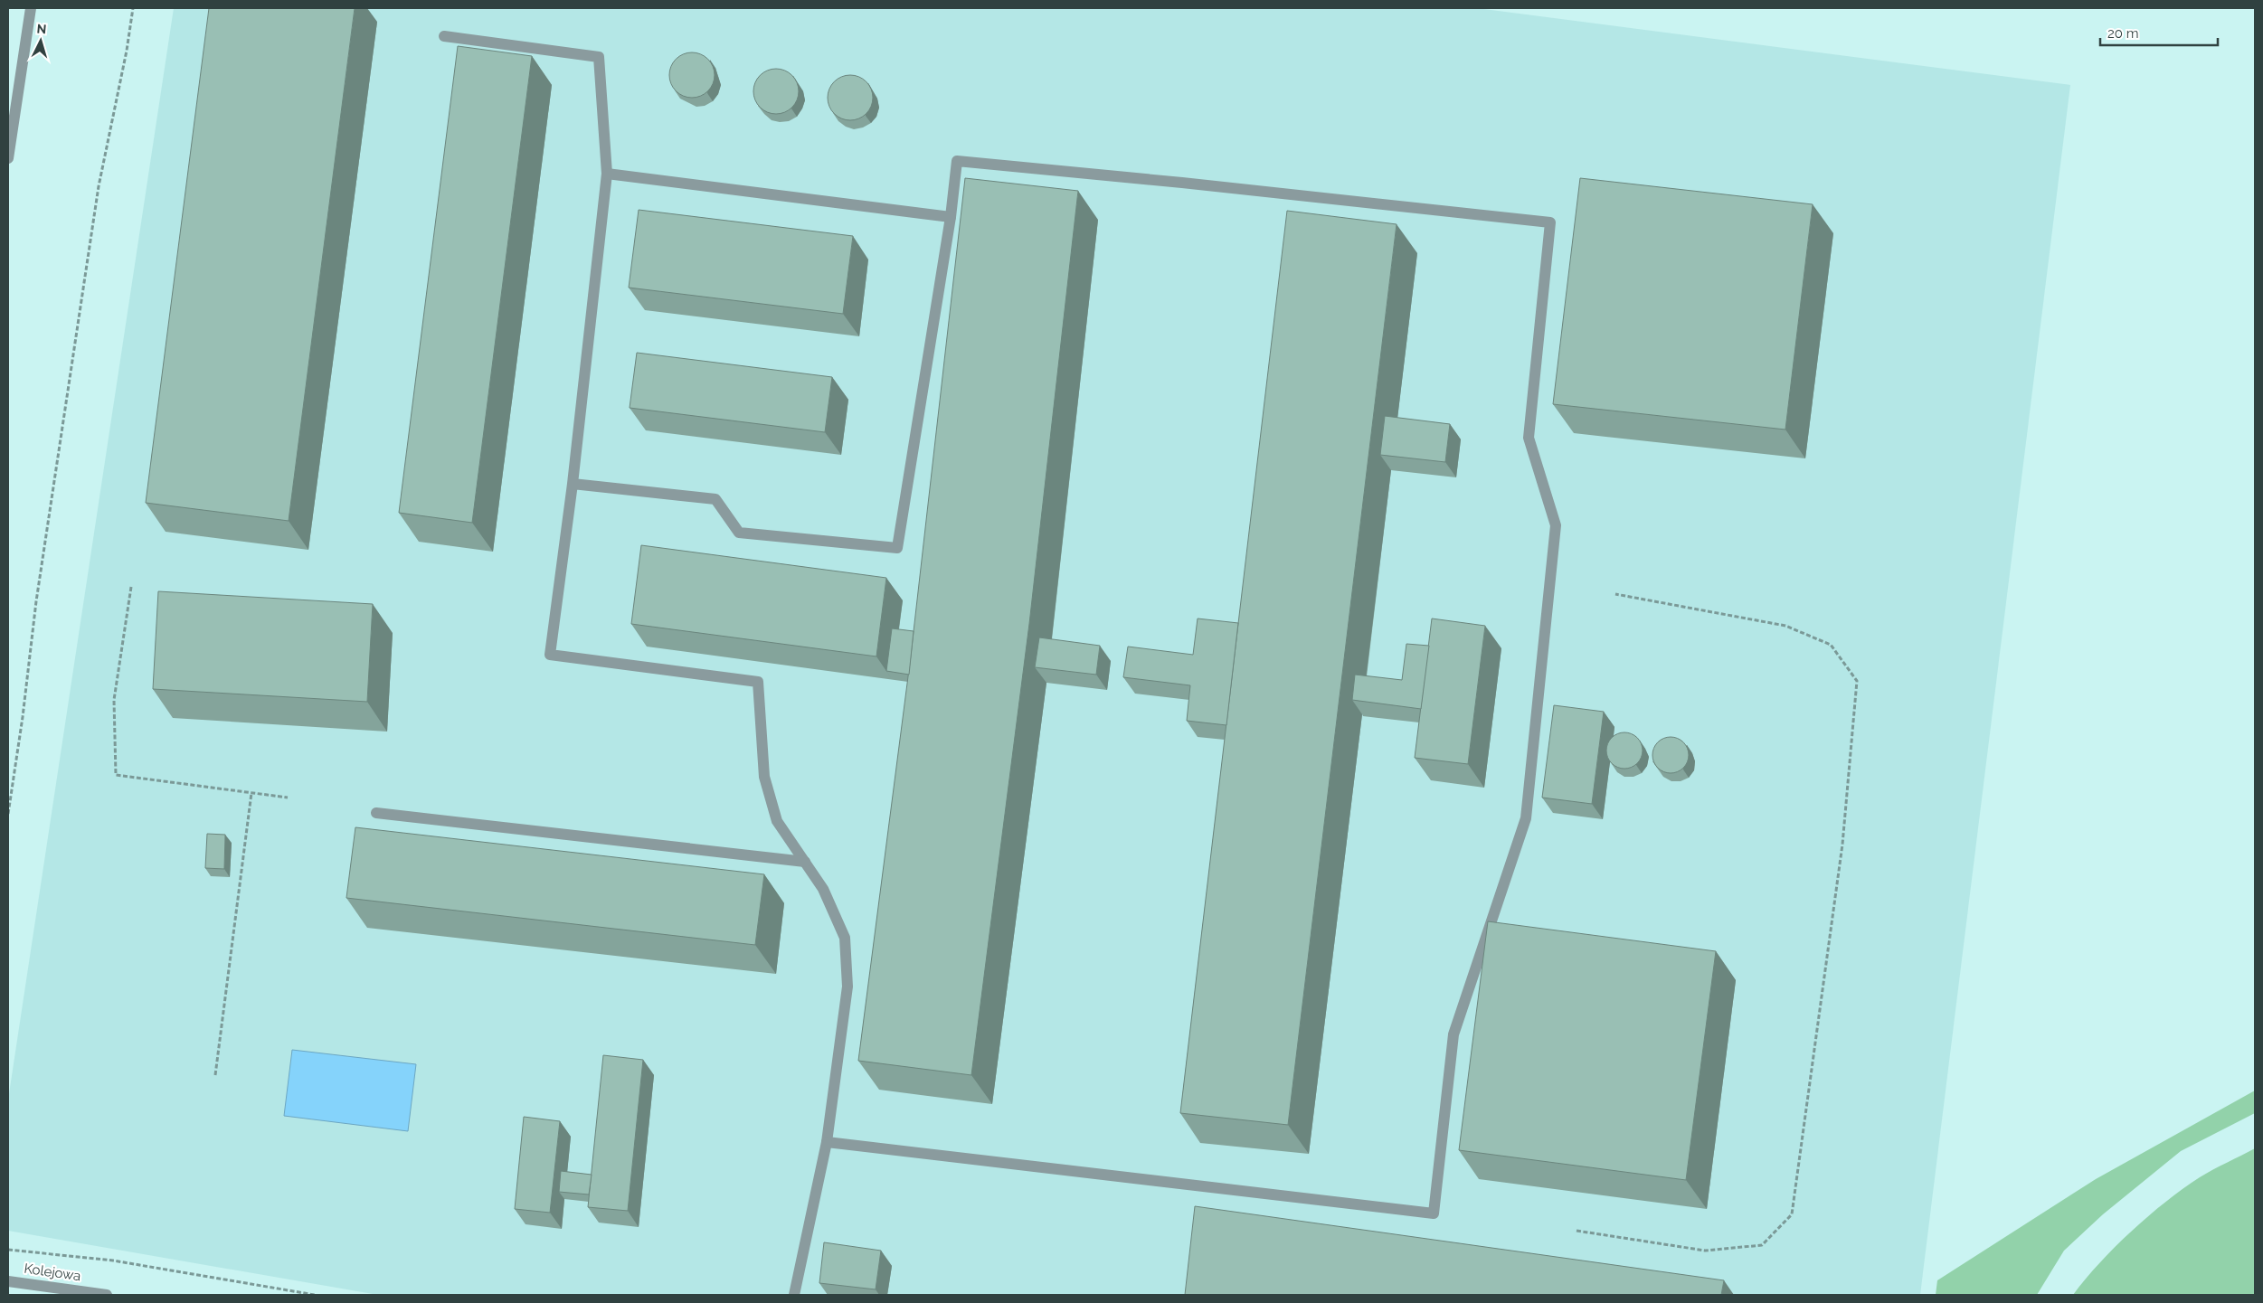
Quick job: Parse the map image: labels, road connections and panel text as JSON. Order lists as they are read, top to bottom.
{
  "streets": {
    "street": ["Kolejowa"]
  },
  "scale_bar": "20 m",
  "north": "top"
}
